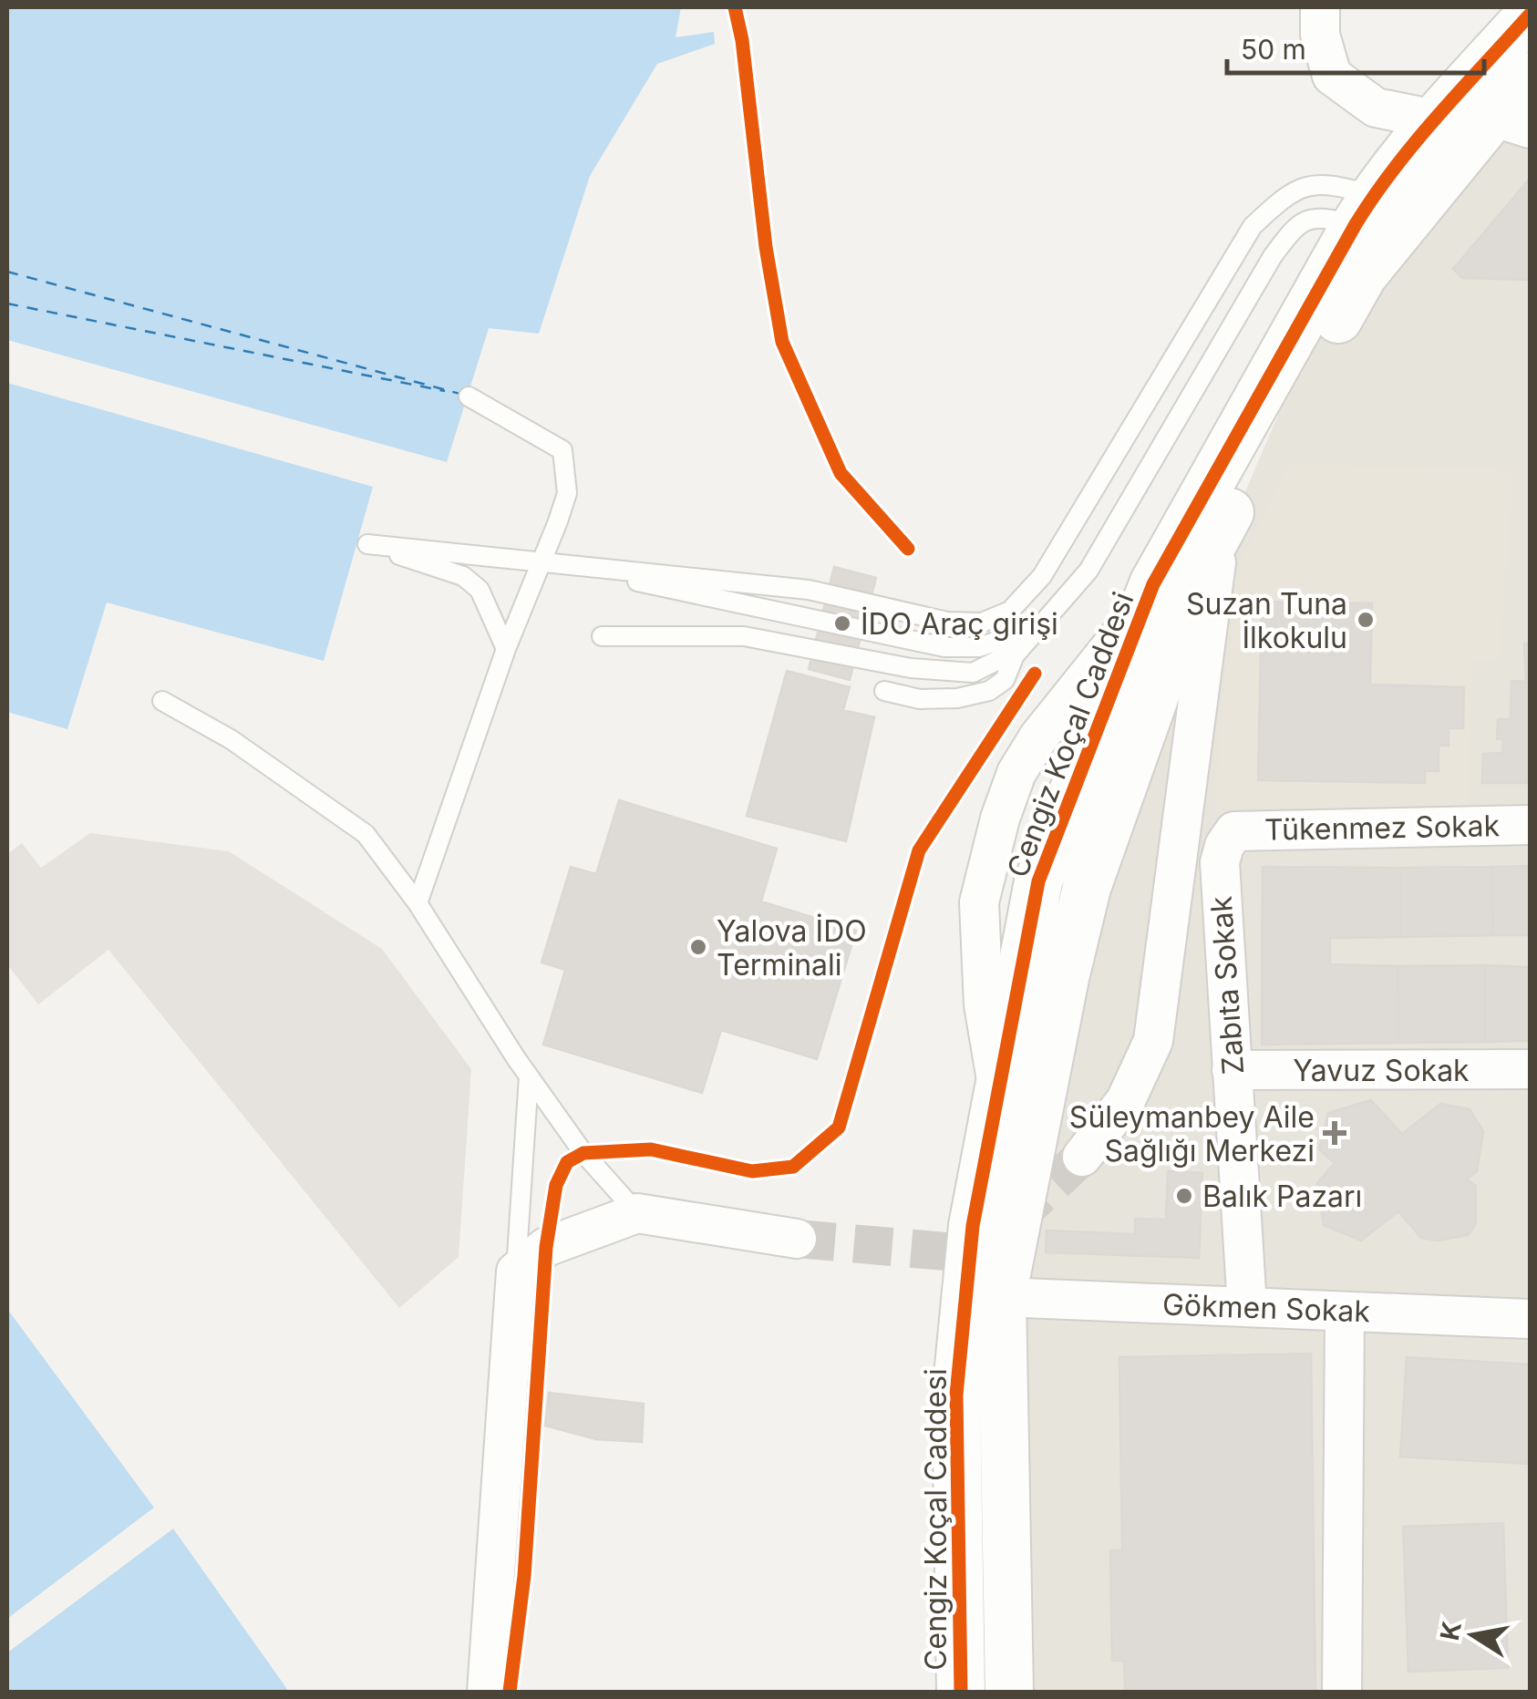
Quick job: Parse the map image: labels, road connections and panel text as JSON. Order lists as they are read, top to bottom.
{
  "streets": {
    "street": [
      "Cengiz Koçal Caddesi",
      "Tükenmez Sokak",
      "Zabıta Sokak",
      "Yavuz Sokak",
      "Gökmen Sokak"
    ]
  },
  "crossings": [
    ["Tükenmez Sokak", "Zabıta Sokak"],
    ["Zabıta Sokak", "Yavuz Sokak"],
    ["Zabıta Sokak", "Gökmen Sokak"]
  ],
  "places": {
    "other": [
      "Suzan Tuna İlkokulu",
      "İDO Araç girişi",
      "Yalova İDO Terminali",
      "Balık Pazarı"
    ],
    "health": ["Süleymanbey Aile Sağlığı Merkezi"]
  },
  "scale_bar": "50 m",
  "north": "left"
}
